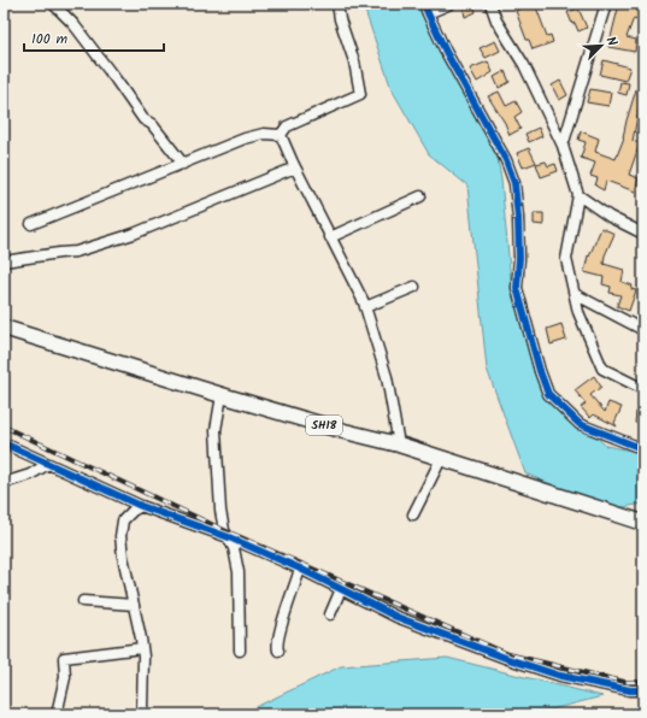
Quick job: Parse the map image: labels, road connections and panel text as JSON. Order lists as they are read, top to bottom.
{
  "streets": {
    "main road": ["SH18"]
  },
  "scale_bar": "100 m",
  "north": "top right"
}
